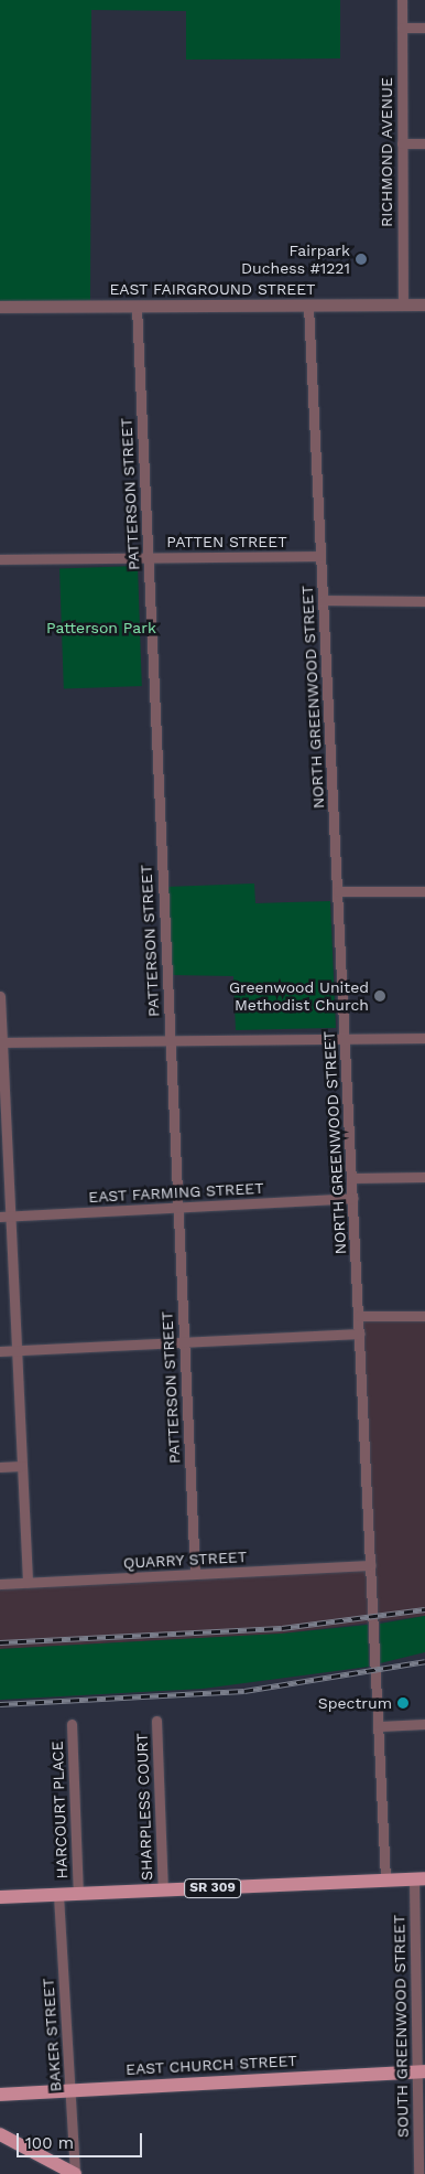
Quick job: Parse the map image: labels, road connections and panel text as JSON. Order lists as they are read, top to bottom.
{
  "streets": {
    "main road": ["SR 309", "EAST CHURCH STREET"],
    "street": [
      "RICHMOND AVENUE",
      "EAST FAIRGROUND STREET",
      "PATTERSON STREET",
      "PATTEN STREET",
      "NORTH GREENWOOD STREET",
      "EAST FARMING STREET",
      "QUARRY STREET",
      "SHARPLESS COURT",
      "HARCOURT PLACE",
      "SOUTH GREENWOOD STREET",
      "BAKER STREET"
    ]
  },
  "crossings": [
    ["RICHMOND AVENUE", "EAST FAIRGROUND STREET"],
    ["EAST FAIRGROUND STREET", "PATTERSON STREET"],
    ["EAST FAIRGROUND STREET", "NORTH GREENWOOD STREET"],
    ["PATTERSON STREET", "PATTEN STREET"],
    ["PATTERSON STREET", "EAST FARMING STREET"],
    ["PATTERSON STREET", "QUARRY STREET"],
    ["PATTEN STREET", "NORTH GREENWOOD STREET"],
    ["NORTH GREENWOOD STREET", "EAST FARMING STREET"],
    ["NORTH GREENWOOD STREET", "QUARRY STREET"],
    ["NORTH GREENWOOD STREET", "SR 309"],
    ["SHARPLESS COURT", "SR 309"],
    ["HARCOURT PLACE", "SR 309"],
    ["SR 309", "SOUTH GREENWOOD STREET"],
    ["SR 309", "BAKER STREET"],
    ["SOUTH GREENWOOD STREET", "EAST CHURCH STREET"],
    ["BAKER STREET", "EAST CHURCH STREET"]
  ],
  "parks": ["Patterson Park"],
  "places": ["Fairpark Duchess #1221", "Greenwood United Methodist Church", "Spectrum"],
  "scale_bar": "100 m"
}
